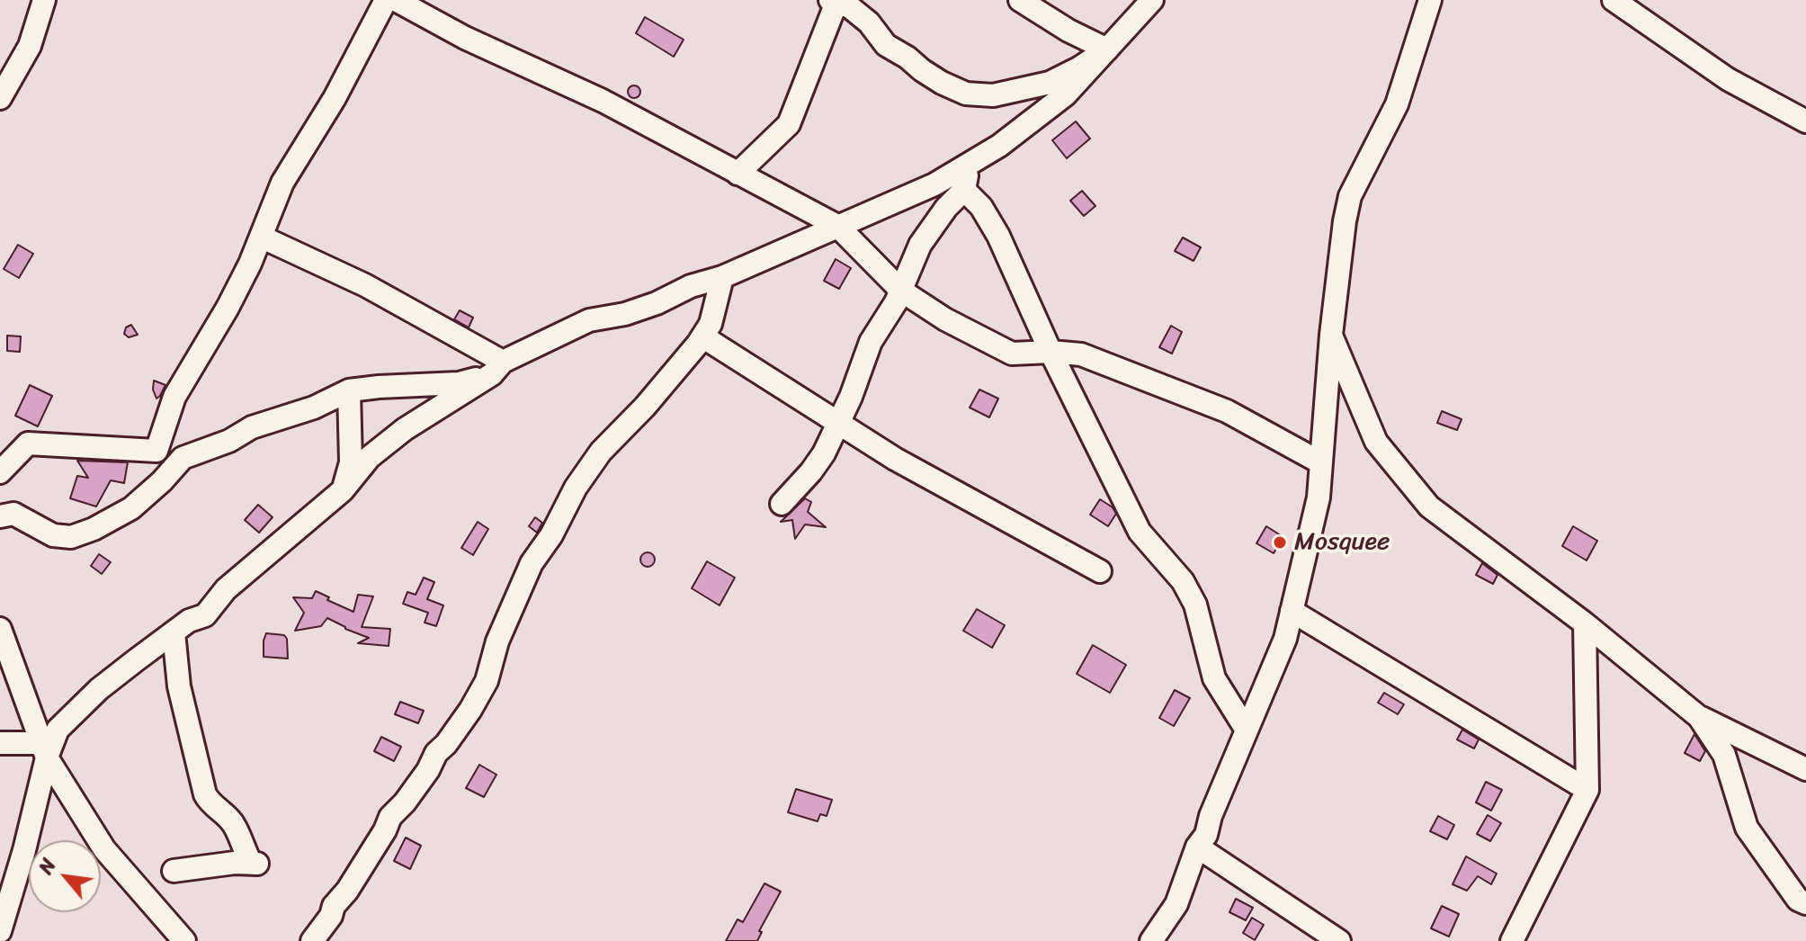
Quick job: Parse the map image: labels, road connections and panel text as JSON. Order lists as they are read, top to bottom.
{
  "places": ["Mosquee"],
  "north": "top left"
}
